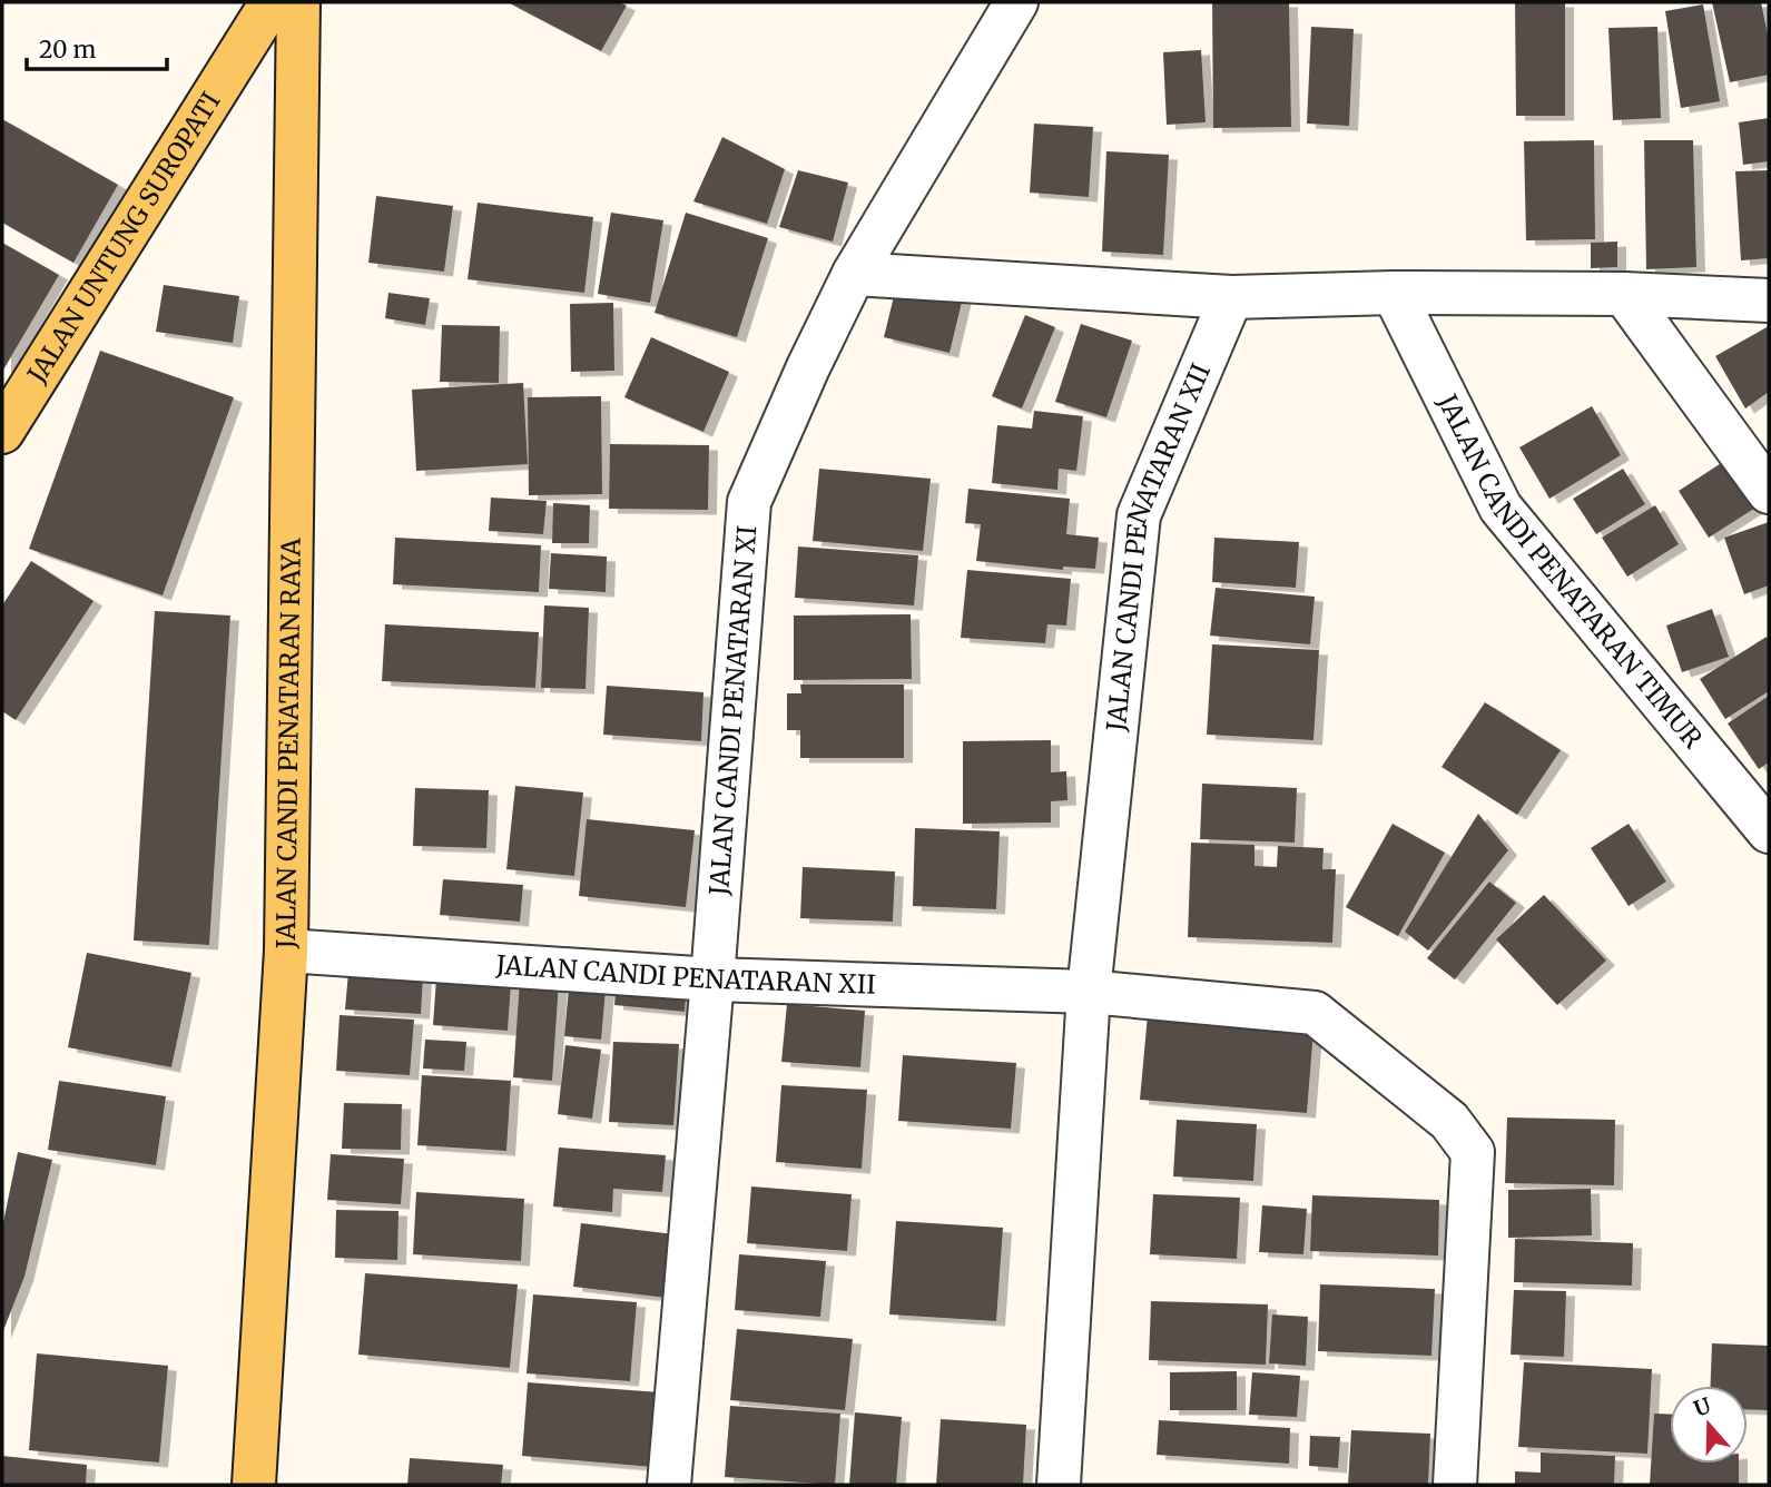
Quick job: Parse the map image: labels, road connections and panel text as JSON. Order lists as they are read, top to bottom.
{
  "streets": {
    "main road": ["JALAN UNTUNG SUROPATI", "JALAN CANDI PENATARAN RAYA"],
    "street": ["JALAN CANDI PENATARAN XII", "JALAN CANDI PENATARAN TIMUR", "JALAN CANDI PENATARAN XI"]
  },
  "crossings": [
    ["JALAN CANDI PENATARAN XII", "JALAN CANDI PENATARAN XI"],
    ["JALAN CANDI PENATARAN XII", "JALAN CANDI PENATARAN RAYA"]
  ],
  "scale_bar": "20 m",
  "north": "top"
}
